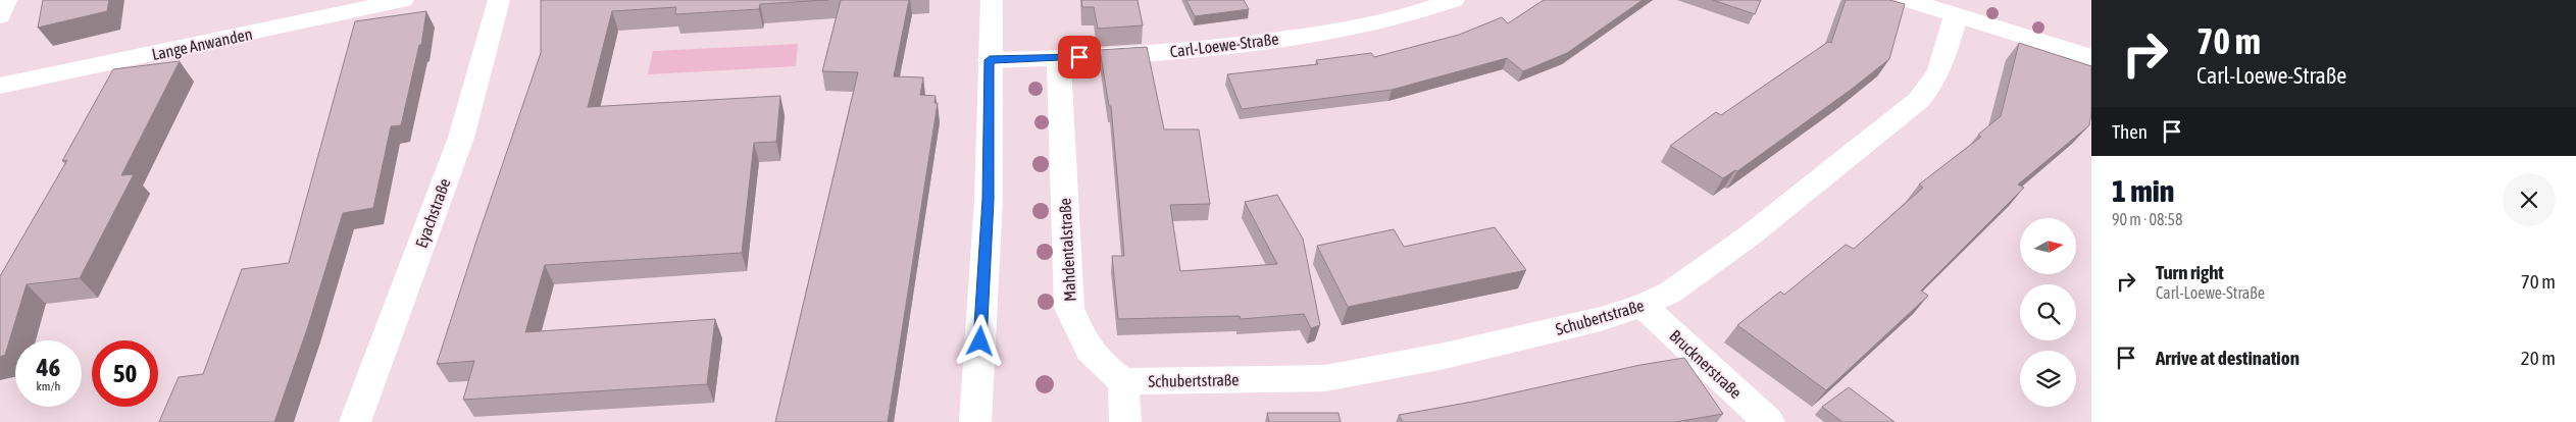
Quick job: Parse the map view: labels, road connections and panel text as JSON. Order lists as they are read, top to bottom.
{
  "streets": {
    "street": [
      "Lange Anwanden",
      "Carl-Loewe-Straße",
      "Eyachstraße",
      "Mahdentalstraße",
      "Schubertstraße",
      "Brucknerstraße"
    ]
  },
  "crossings": [
    ["Carl-Loewe-Straße", "Mahdentalstraße"],
    ["Mahdentalstraße", "Schubertstraße"],
    ["Schubertstraße", "Brucknerstraße"]
  ],
  "north": "right",
  "page": {
    "turn": ["70 m", "Carl-Loewe-Straße"],
    "then": "Then",
    "heading": ["1 min", "90 m · 08:58"],
    "list": [
      {
        "name": "Turn right",
        "note": "Carl-Loewe-Straße",
        "value": "70 m"
      },
      {
        "name": "Arrive at destination",
        "value": "20 m"
      }
    ],
    "speed": "46 km/h",
    "limit": "50"
  }
}
